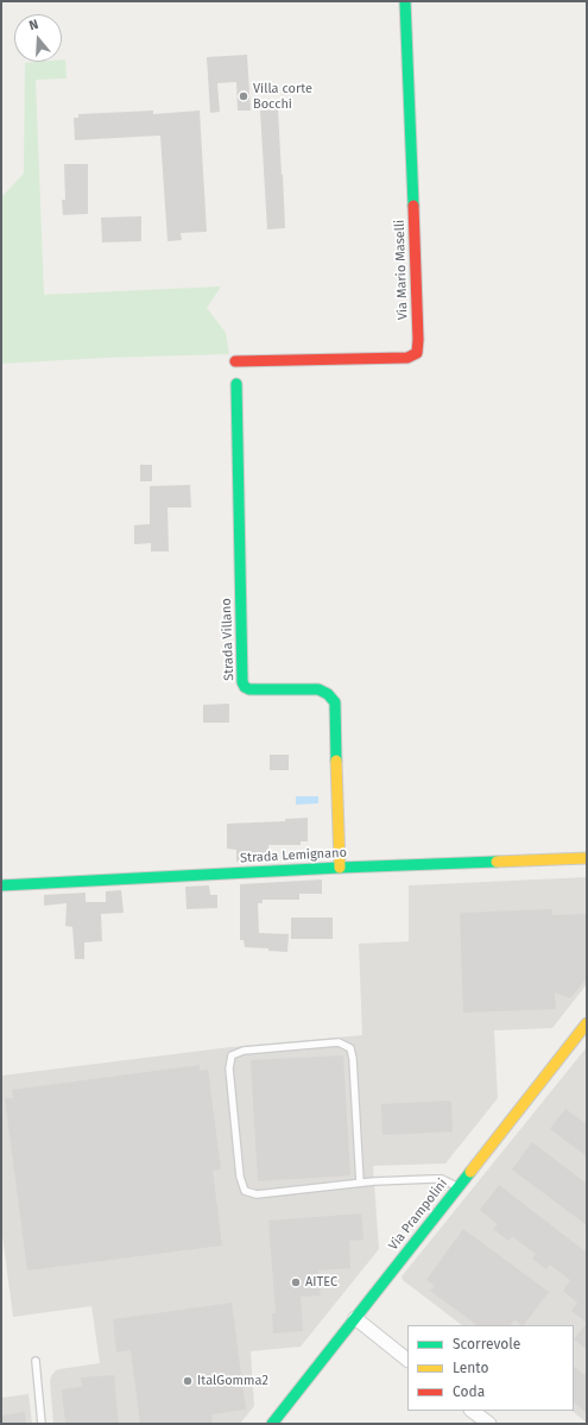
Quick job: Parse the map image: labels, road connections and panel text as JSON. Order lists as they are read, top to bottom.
{
  "streets": {
    "street": [
      "Via Mario Maselli",
      "Strada Villano",
      "Strada Lemignano",
      "Via Prampolini"
    ]
  },
  "crossings": [
    ["Strada Villano", "Strada Lemignano"]
  ],
  "places": ["Villa corte Bocchi", "AITEC", "ItalGomma2"],
  "legend": ["Scorrevole", "Lento", "Coda"],
  "north": "top"
}
